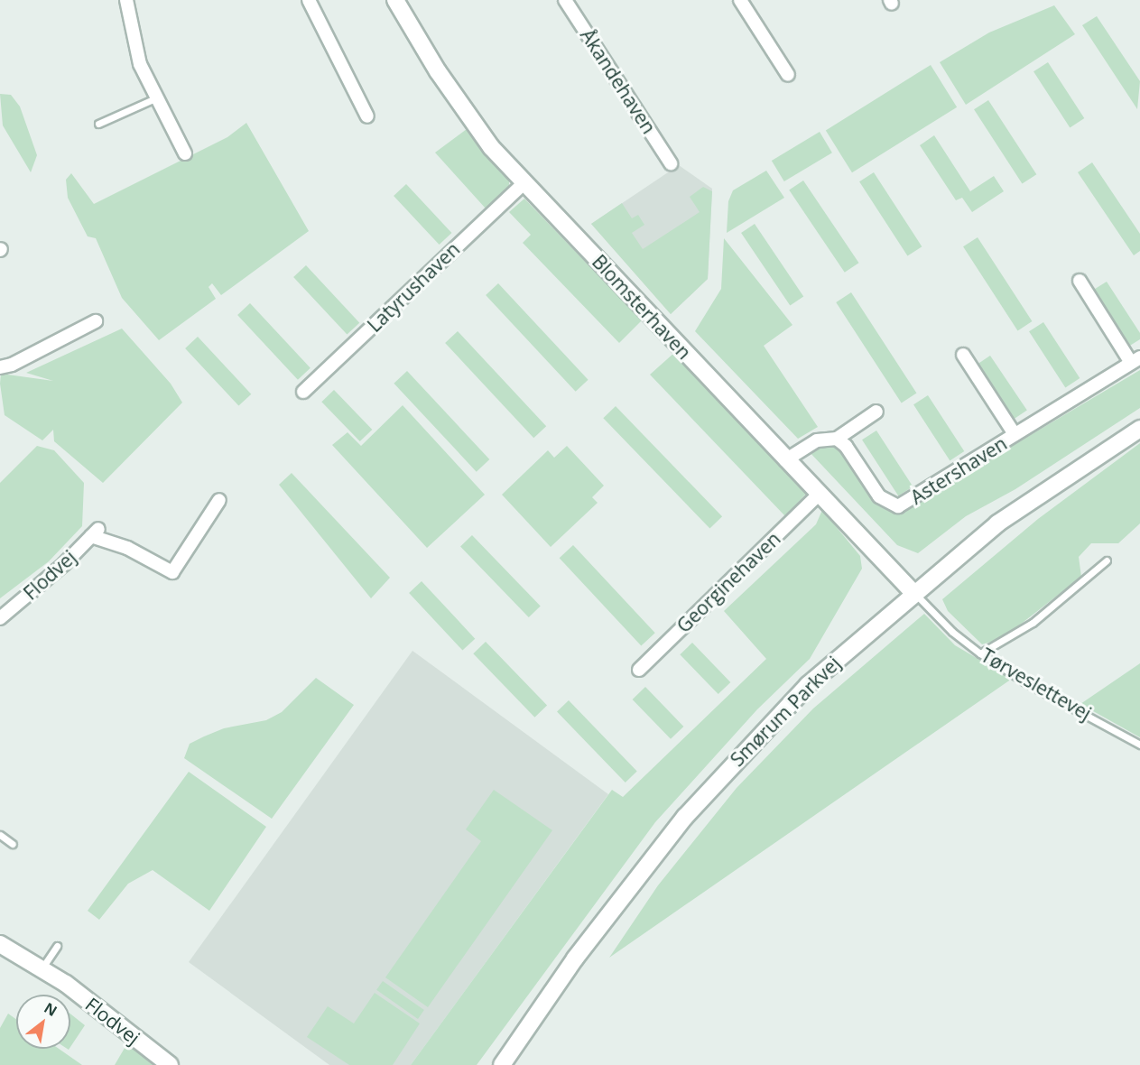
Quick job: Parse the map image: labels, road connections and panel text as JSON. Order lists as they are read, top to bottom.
{
  "streets": {
    "street": [
      "Åkandehaven",
      "Latyrushaven",
      "Blomsterhaven",
      "Astershaven",
      "Flodvej",
      "Georginehaven",
      "Smørum Parkvej"
    ],
    "lane": ["Tørveslettevej"]
  },
  "crossings": [
    ["Latyrushaven", "Blomsterhaven"],
    ["Blomsterhaven", "Georginehaven"],
    ["Blomsterhaven", "Tørveslettevej"],
    ["Blomsterhaven", "Smørum Parkvej"],
    ["Tørveslettevej", "Smørum Parkvej"]
  ],
  "north": "top right"
}
